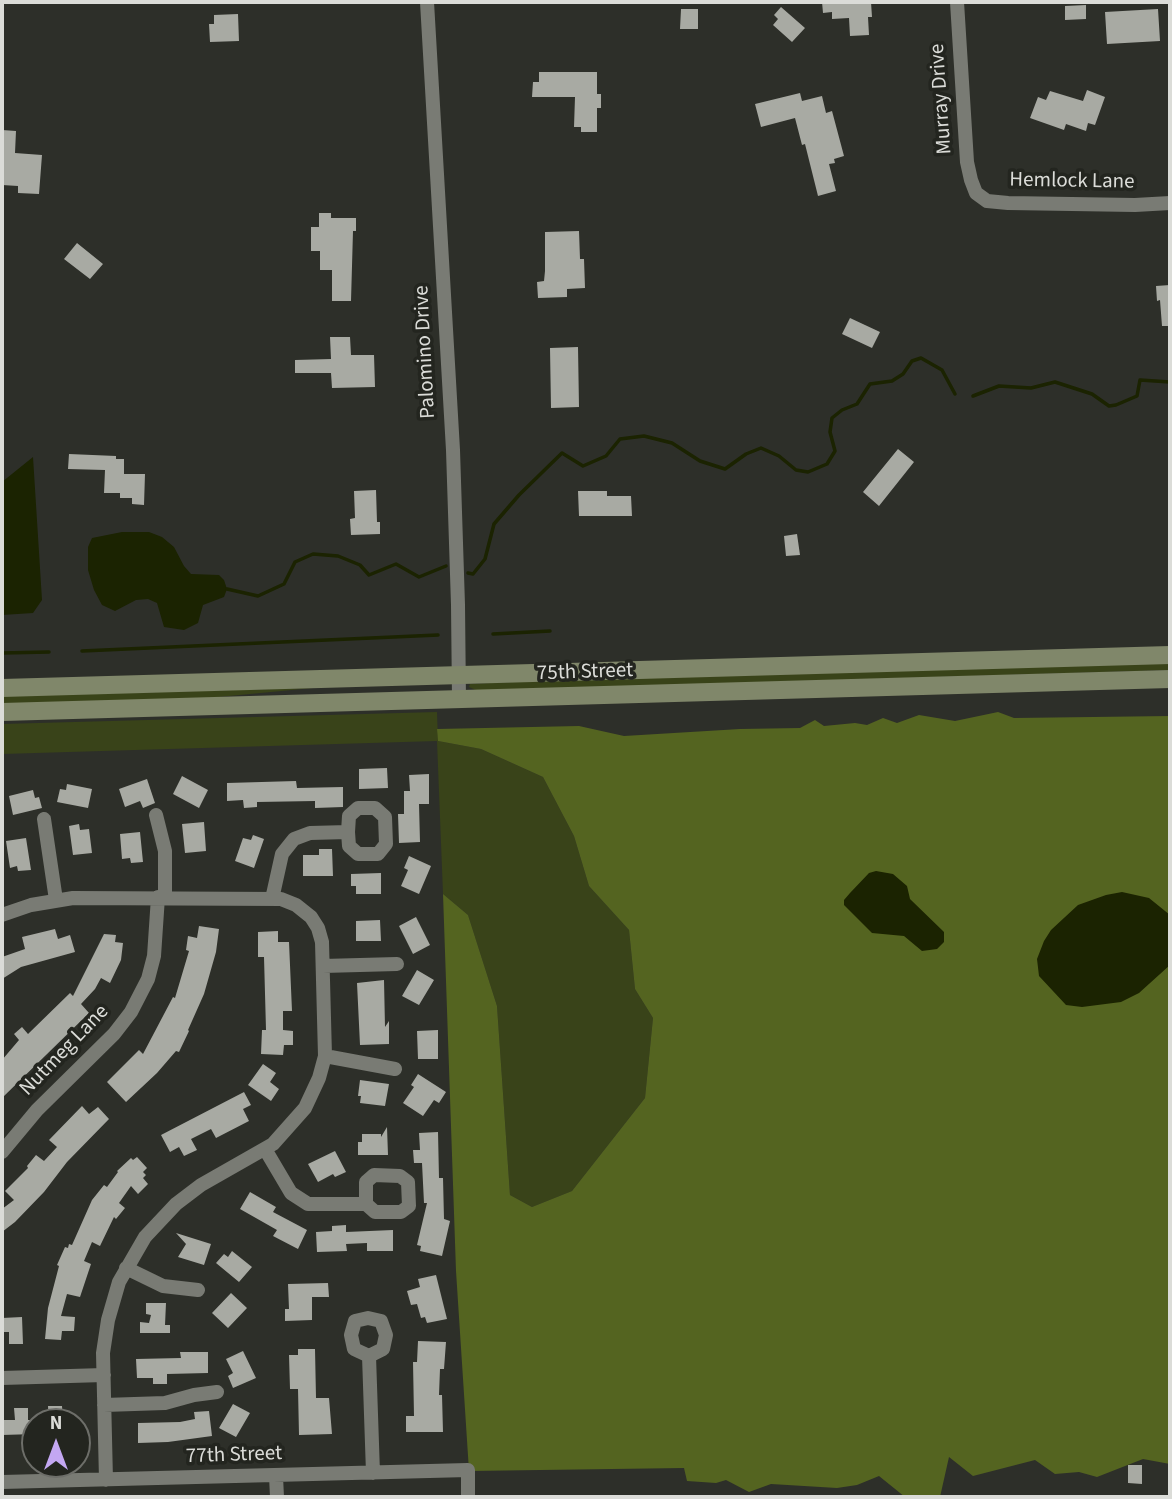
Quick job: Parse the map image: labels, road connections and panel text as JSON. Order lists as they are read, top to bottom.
{
  "streets": {
    "main road": ["75th Street"],
    "street": [
      "Murray Drive",
      "Hemlock Lane",
      "Palomino Drive",
      "Nutmeg Lane",
      "77th Street"
    ]
  },
  "crossings": [
    ["Murray Drive", "Hemlock Lane"],
    ["Palomino Drive", "75th Street"]
  ],
  "north": "top"
}
